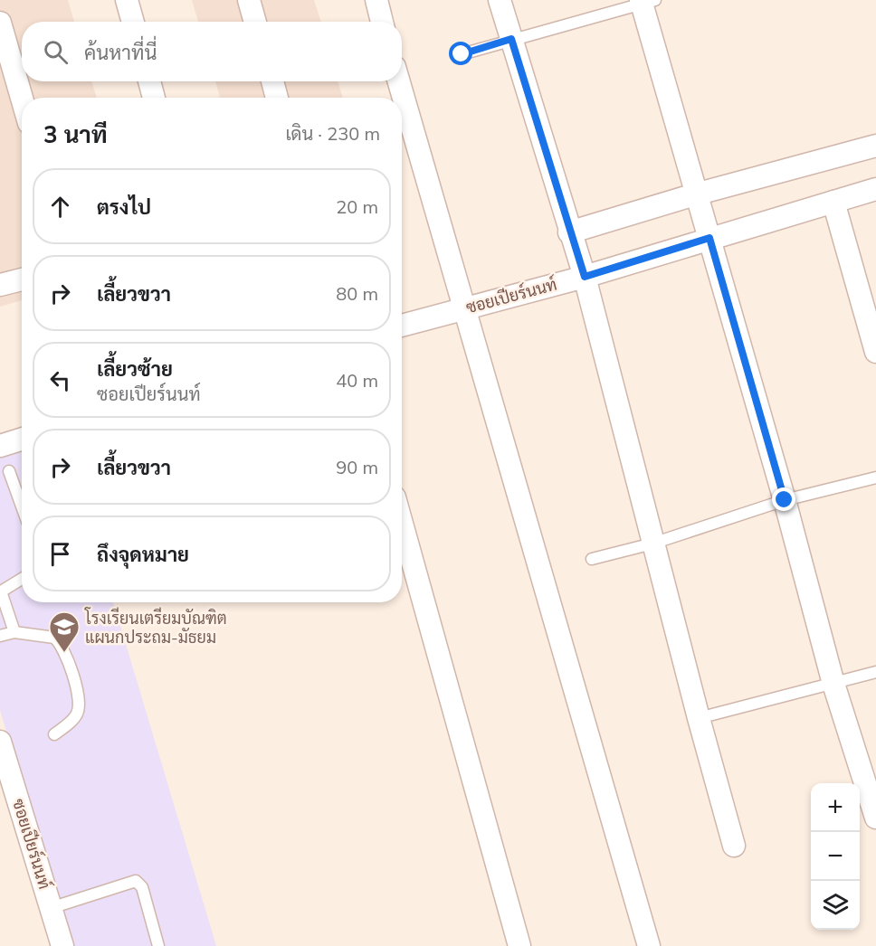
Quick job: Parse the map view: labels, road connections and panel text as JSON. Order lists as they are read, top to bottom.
{
  "streets": {
    "street": ["ซอยเปียร์นนท์"]
  },
  "places": {
    "school or university": ["โรงเรียนเตรียมบัณฑิต แผนกประถม-มัธยม"]
  },
  "page": {
    "search": "ค้นหาที่นี่",
    "heading": ["3 นาที", "เดิน · 230 m"],
    "list": [
      ["ตรงไป", "20 m"],
      ["เลี้ยวขวา", "80 m"],
      ["เลี้ยวซ้าย", "ซอยเปียร์นนท์", "40 m"],
      ["เลี้ยวขวา", "90 m"],
      "ถึงจุดหมาย"
    ],
    "map_buttons": ["+", "−"]
  }
}
